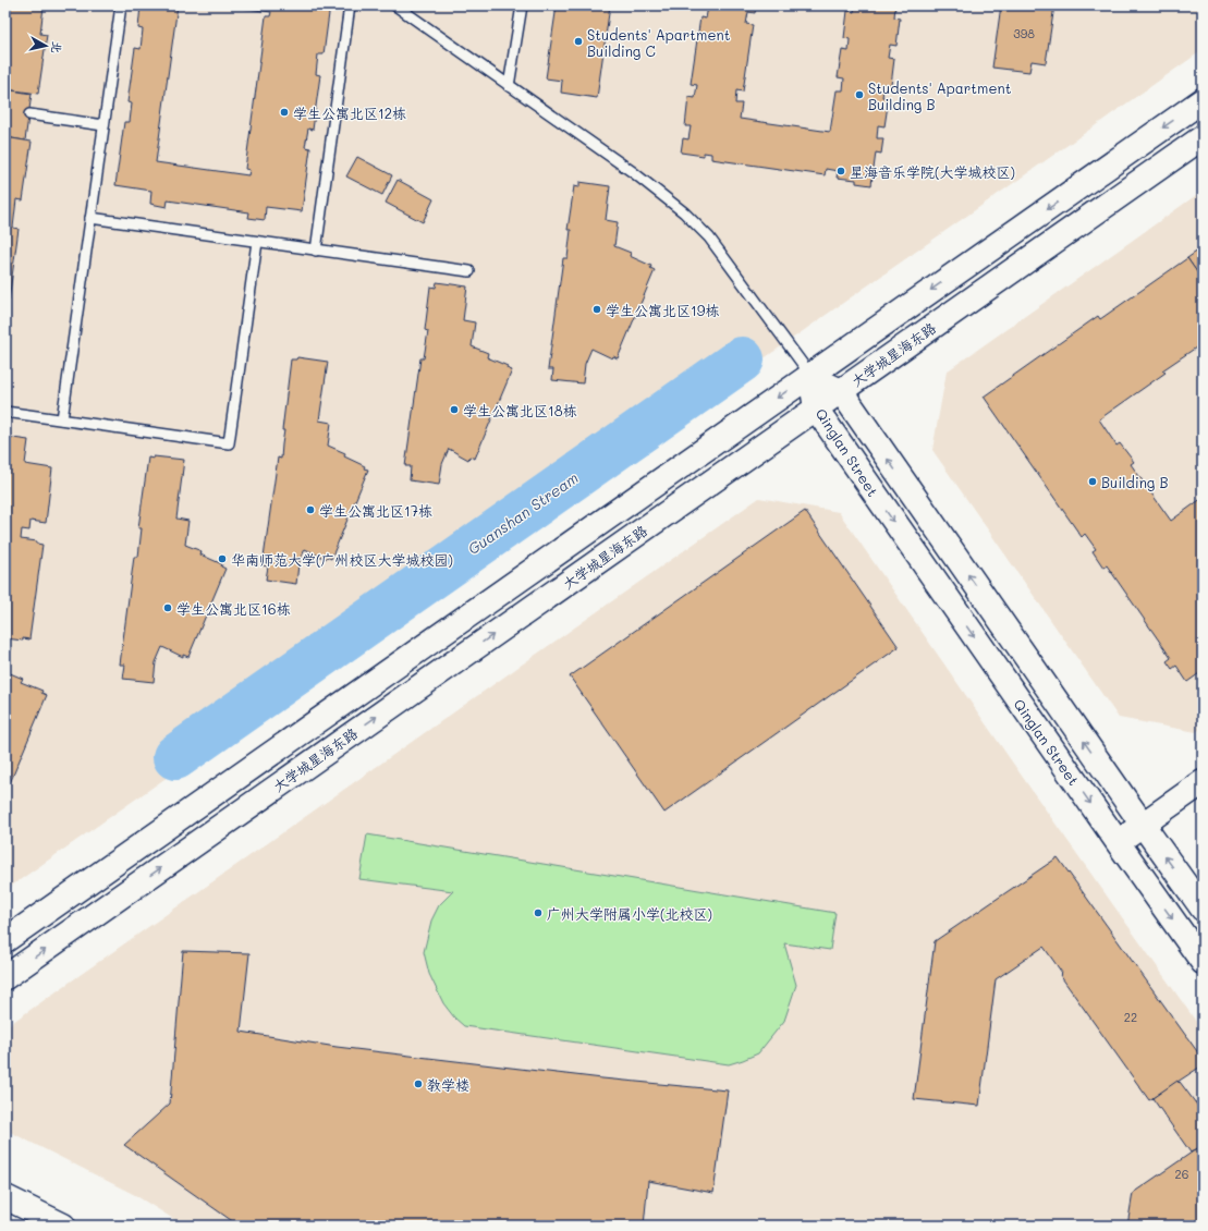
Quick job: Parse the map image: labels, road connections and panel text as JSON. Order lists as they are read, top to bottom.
{
  "streets": {
    "main road": ["大学城星海东路", "Qinglan Street"]
  },
  "crossings": [
    ["大学城星海东路", "Qinglan Street"]
  ],
  "water": ["Guanshan Stream"],
  "places": [
    "Students' Apartment Building C",
    "Students' Apartment Building B",
    "学生公寓北区12栋",
    "星海音乐学院(大学城校区)",
    "学生公寓北区19栋",
    "学生公寓北区18栋",
    "Building B",
    "学生公寓北区17栋",
    "华南师范大学(广州校区大学城校园)",
    "学生公寓北区16栋",
    "广州大学附属小学(北校区)",
    "教学楼"
  ],
  "house_numbers": ["398", "22", "26"],
  "north": "right"
}
